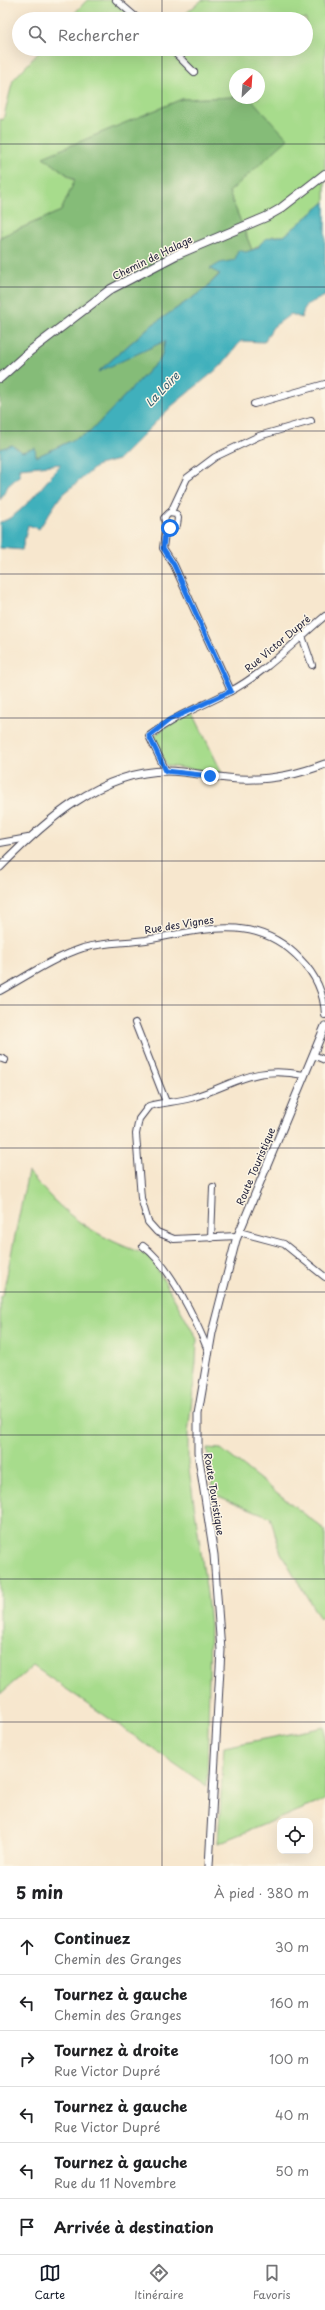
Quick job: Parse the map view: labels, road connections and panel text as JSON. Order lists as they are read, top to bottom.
{
  "streets": {
    "main road": ["Chemin de Halage"],
    "street": ["Rue Victor Dupré", "Rue des Vignes", "Route Touristique"]
  },
  "water": ["La Loire"],
  "north": "top right",
  "page": {
    "search": "Rechercher",
    "heading": ["5 min", "À pied · 380 m"],
    "list": [
      ["Continuez", "Chemin des Granges", "30 m"],
      ["Tournez à gauche", "Chemin des Granges", "160 m"],
      ["Tournez à droite", "Rue Victor Dupré", "100 m"],
      ["Tournez à gauche", "Rue Victor Dupré", "40 m"],
      ["Tournez à gauche", "Rue du 11 Novembre", "50 m"],
      "Arrivée à destination"
    ],
    "nav": ["Carte", "Itinéraire", "Favoris"]
  }
}
